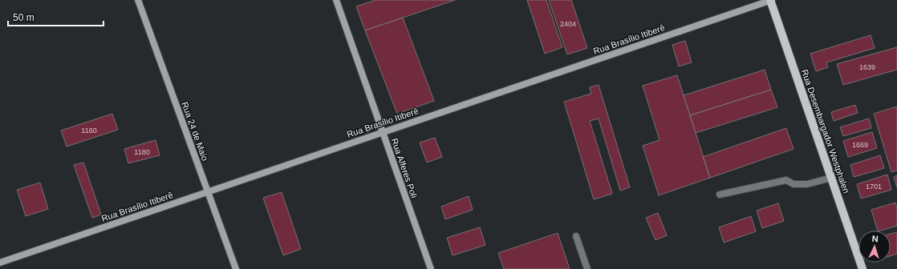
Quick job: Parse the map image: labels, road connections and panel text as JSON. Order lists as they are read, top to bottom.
{
  "streets": {
    "main road": [
      "Rua Brasílio Itiberê",
      "Rua 24 de Maio",
      "Rua Desembargador Westphalen",
      "Rua Alferes Poli"
    ]
  },
  "crossings": [
    ["Rua Brasílio Itiberê", "Rua 24 de Maio"],
    ["Rua Brasílio Itiberê", "Rua Desembargador Westphalen"],
    ["Rua Brasílio Itiberê", "Rua Alferes Poli"]
  ],
  "house_numbers": [
    "2404",
    "1639",
    "1160",
    "1669",
    "1180",
    "1701"
  ],
  "scale_bar": "50 m",
  "north": "top"
}
